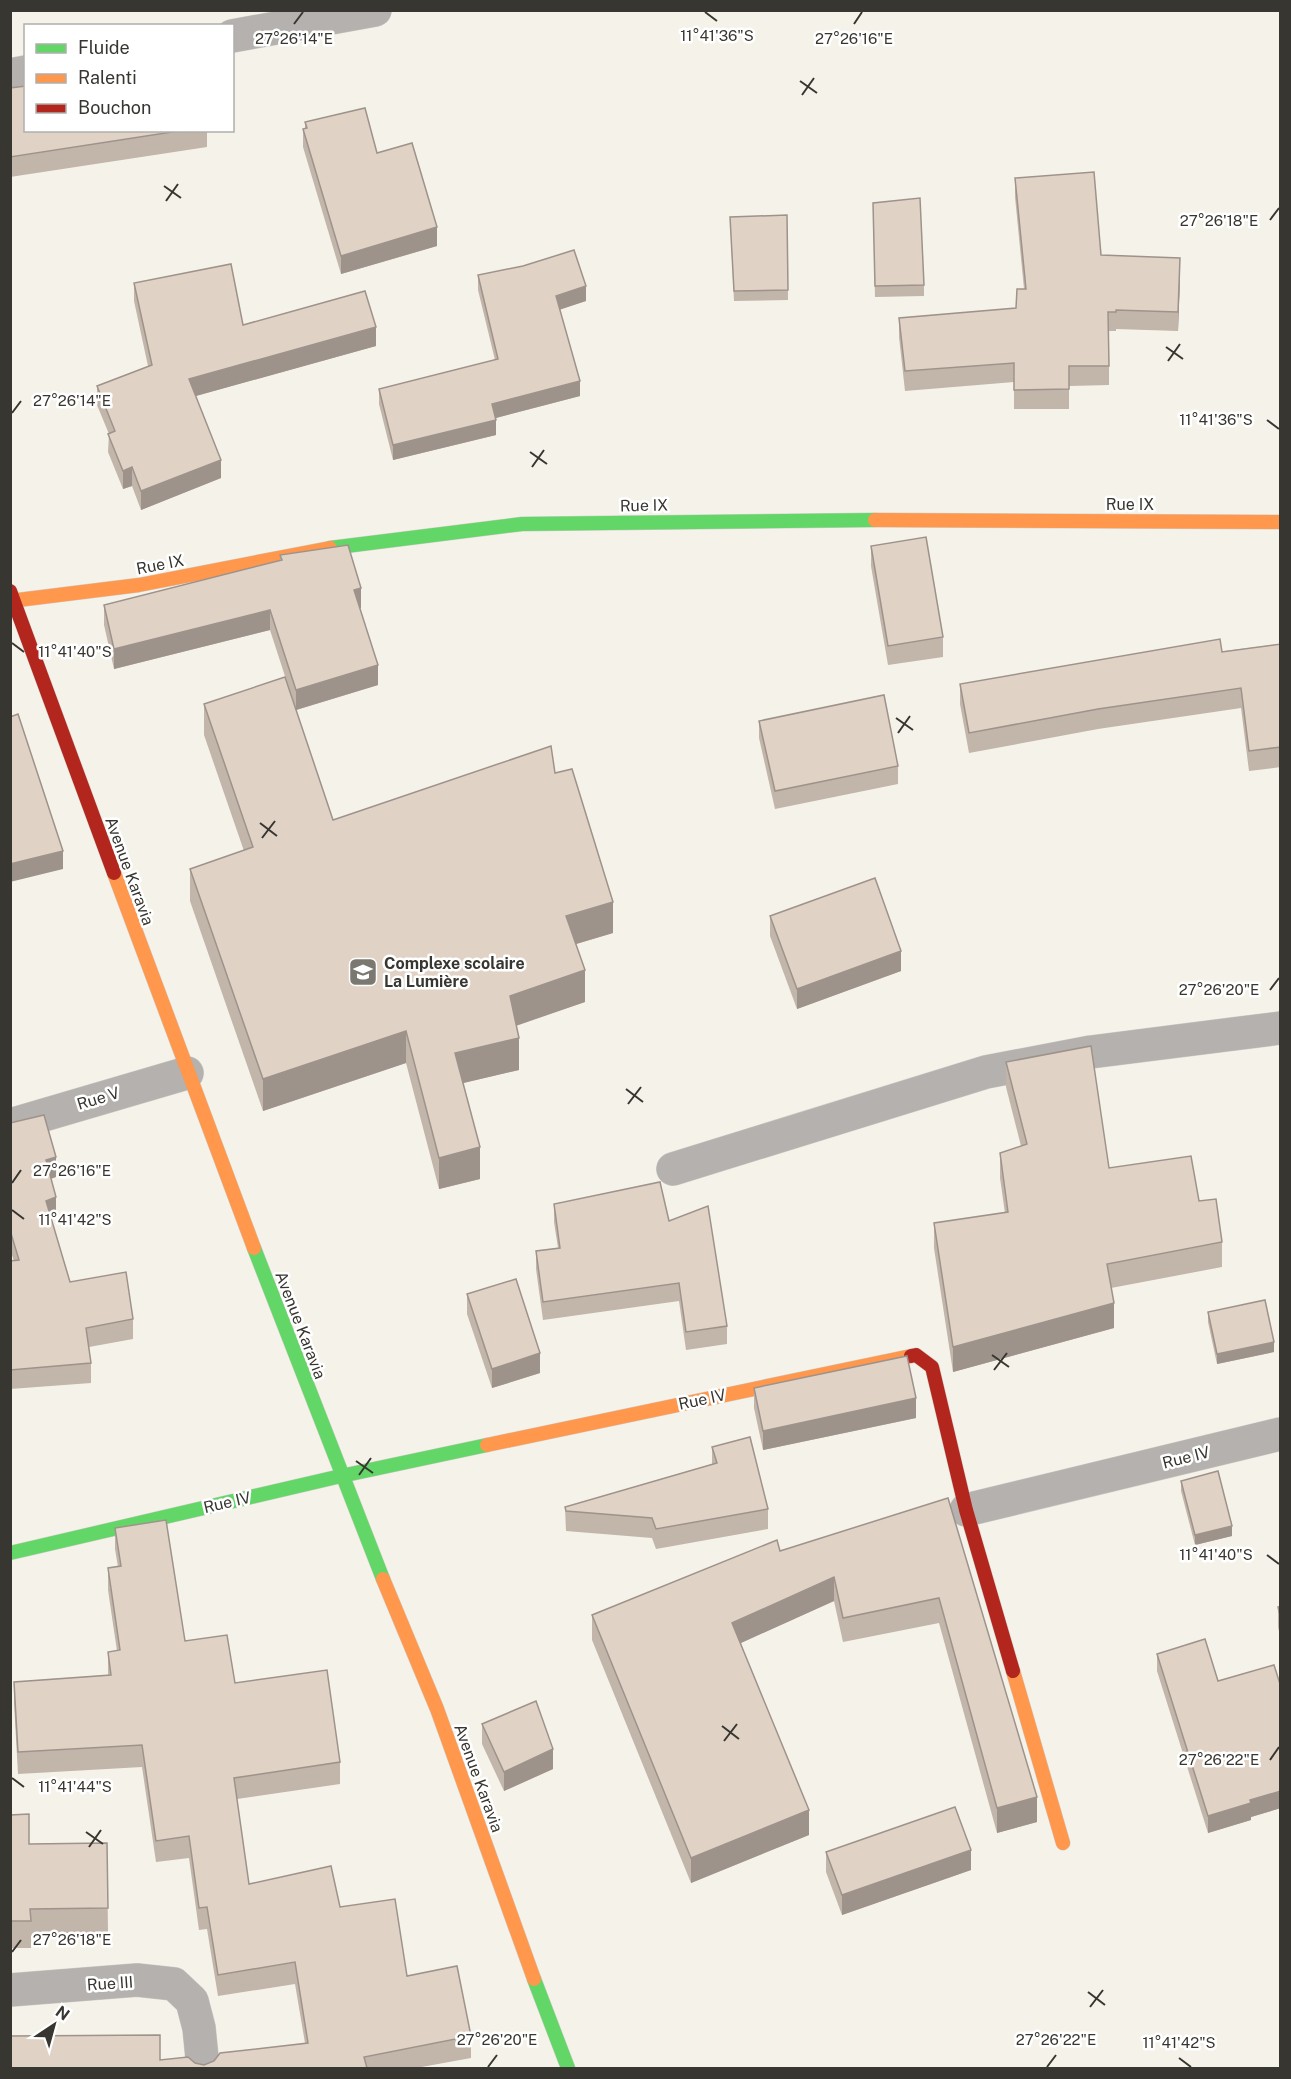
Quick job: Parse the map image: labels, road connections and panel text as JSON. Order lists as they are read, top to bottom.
{
  "streets": {
    "street": [
      "Rue IX",
      "Avenue Karavia",
      "Rue V",
      "Rue IV",
      "Rue III"
    ]
  },
  "crossings": [
    ["Rue IX", "Avenue Karavia"],
    ["Avenue Karavia", "Rue V"],
    ["Avenue Karavia", "Rue IV"]
  ],
  "places": {
    "school or university": ["Complexe scolaire La Lumière"]
  },
  "legend": ["Fluide", "Ralenti", "Bouchon"],
  "north": "top right",
  "coordinates": [
    "11°41'36\"S",
    "27°26'14\"E",
    "27°26'16\"E",
    "27°26'18\"E",
    "11°41'40\"S",
    "27°26'20\"E",
    "11°41'42\"S",
    "27°26'22\"E",
    "11°41'44\"S"
  ]
}
